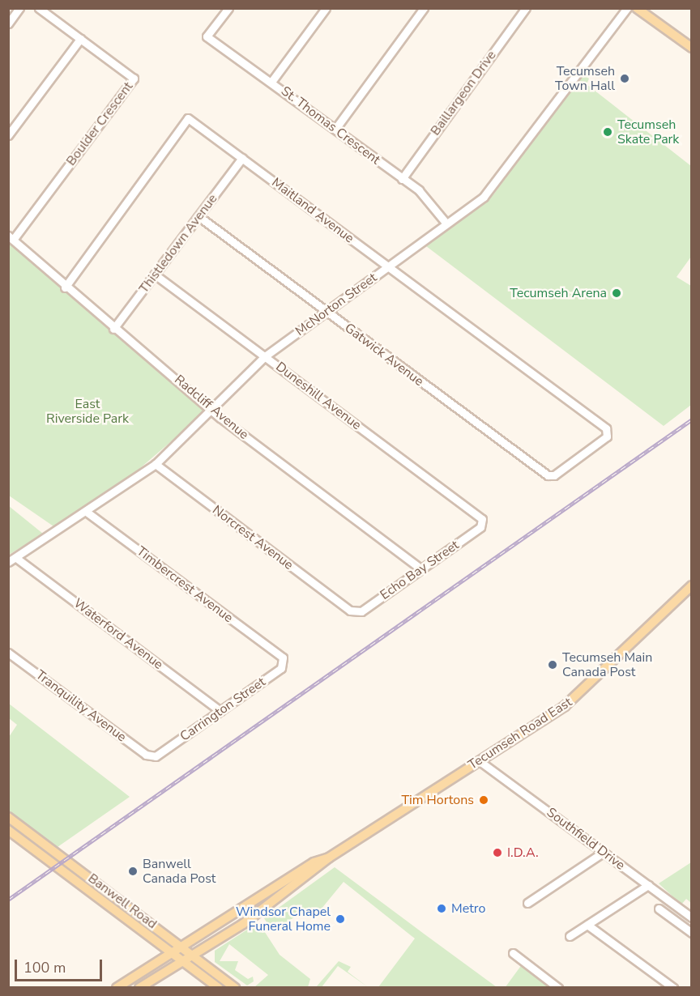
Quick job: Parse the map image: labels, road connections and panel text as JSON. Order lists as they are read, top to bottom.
{
  "streets": {
    "main road": ["Tecumseh Road East", "Banwell Road"],
    "street": [
      "Baillargeon Drive",
      "Boulder Crescent",
      "St. Thomas Crescent",
      "Maitland Avenue",
      "Thistledown Avenue",
      "McNorton Street",
      "Gatwick Avenue",
      "Duneshill Avenue",
      "Radcliff Avenue",
      "Norcrest Avenue",
      "Echo Bay Street",
      "Timbercrest Avenue",
      "Waterford Avenue",
      "Tranquility Avenue",
      "Carrington Street",
      "Southfield Drive"
    ]
  },
  "crossings": [
    ["Baillargeon Drive", "St. Thomas Crescent"],
    ["Boulder Crescent", "Radcliff Avenue"],
    ["St. Thomas Crescent", "McNorton Street"],
    ["Maitland Avenue", "Thistledown Avenue"],
    ["Maitland Avenue", "McNorton Street"],
    ["Maitland Avenue", "Gatwick Avenue"],
    ["Maitland Avenue", "Radcliff Avenue"],
    ["Thistledown Avenue", "Gatwick Avenue"],
    ["Thistledown Avenue", "Duneshill Avenue"],
    ["Thistledown Avenue", "Radcliff Avenue"],
    ["McNorton Street", "Gatwick Avenue"],
    ["McNorton Street", "Duneshill Avenue"],
    ["McNorton Street", "Radcliff Avenue"],
    ["McNorton Street", "Norcrest Avenue"],
    ["McNorton Street", "Timbercrest Avenue"],
    ["McNorton Street", "Waterford Avenue"],
    ["Duneshill Avenue", "Echo Bay Street"],
    ["Radcliff Avenue", "Echo Bay Street"],
    ["Norcrest Avenue", "Echo Bay Street"],
    ["Timbercrest Avenue", "Carrington Street"],
    ["Waterford Avenue", "Carrington Street"],
    ["Tranquility Avenue", "Carrington Street"],
    ["Tecumseh Road East", "Southfield Drive"],
    ["Tecumseh Road East", "Banwell Road"]
  ],
  "parks": ["East Riverside Park"],
  "places": [
    "Tecumseh Town Hall",
    "Tecumseh Skate Park",
    "Tecumseh Arena",
    "Tecumseh Main Canada Post",
    "Tim Hortons",
    "I.D.A.",
    "Banwell Canada Post",
    "Metro",
    "Windsor Chapel Funeral Home"
  ],
  "scale_bar": "100 m"
}
